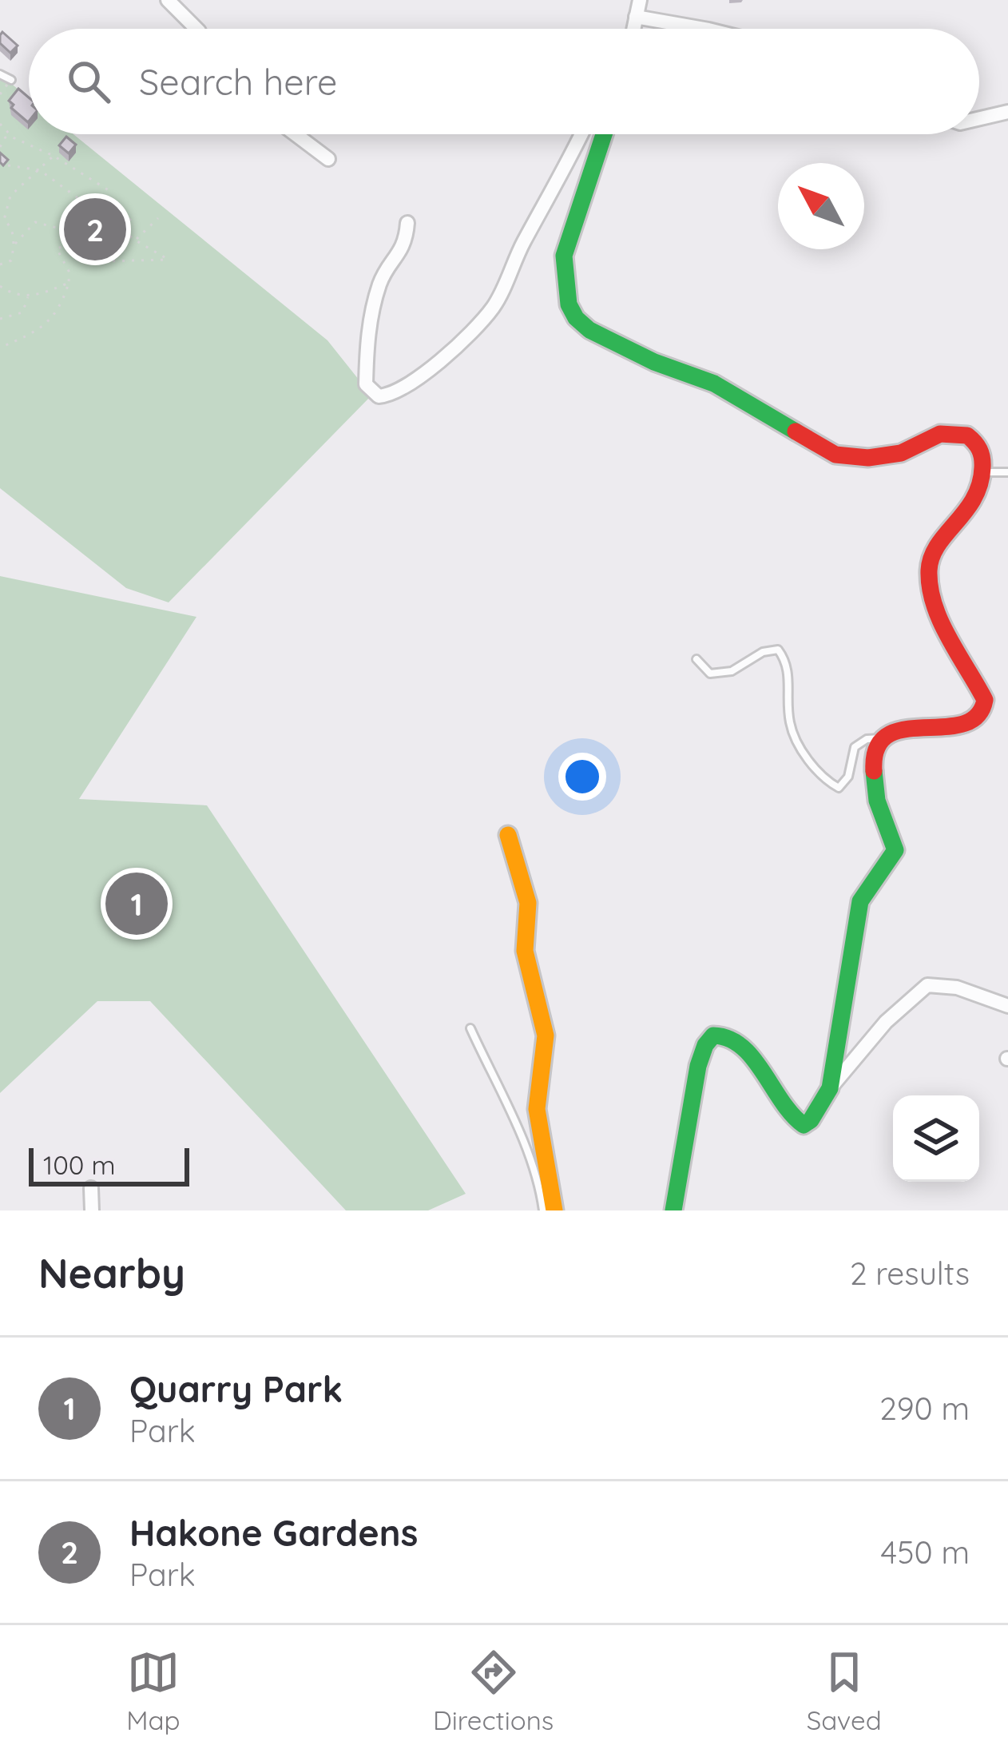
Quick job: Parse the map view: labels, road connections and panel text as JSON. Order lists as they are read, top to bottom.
{
  "scale_bar": "100 m",
  "north": "top left",
  "page": {
    "search": "Search here",
    "pins": ["2", "1"],
    "scale": "100 m",
    "heading": ["Nearby", "2 results"],
    "list": [
      {
        "mark": "1",
        "name": "Quarry Park",
        "note": "Park",
        "value": "290 m"
      },
      {
        "mark": "2",
        "name": "Hakone Gardens",
        "note": "Park",
        "value": "450 m"
      }
    ],
    "nav": ["Map", "Directions", "Saved"]
  }
}
